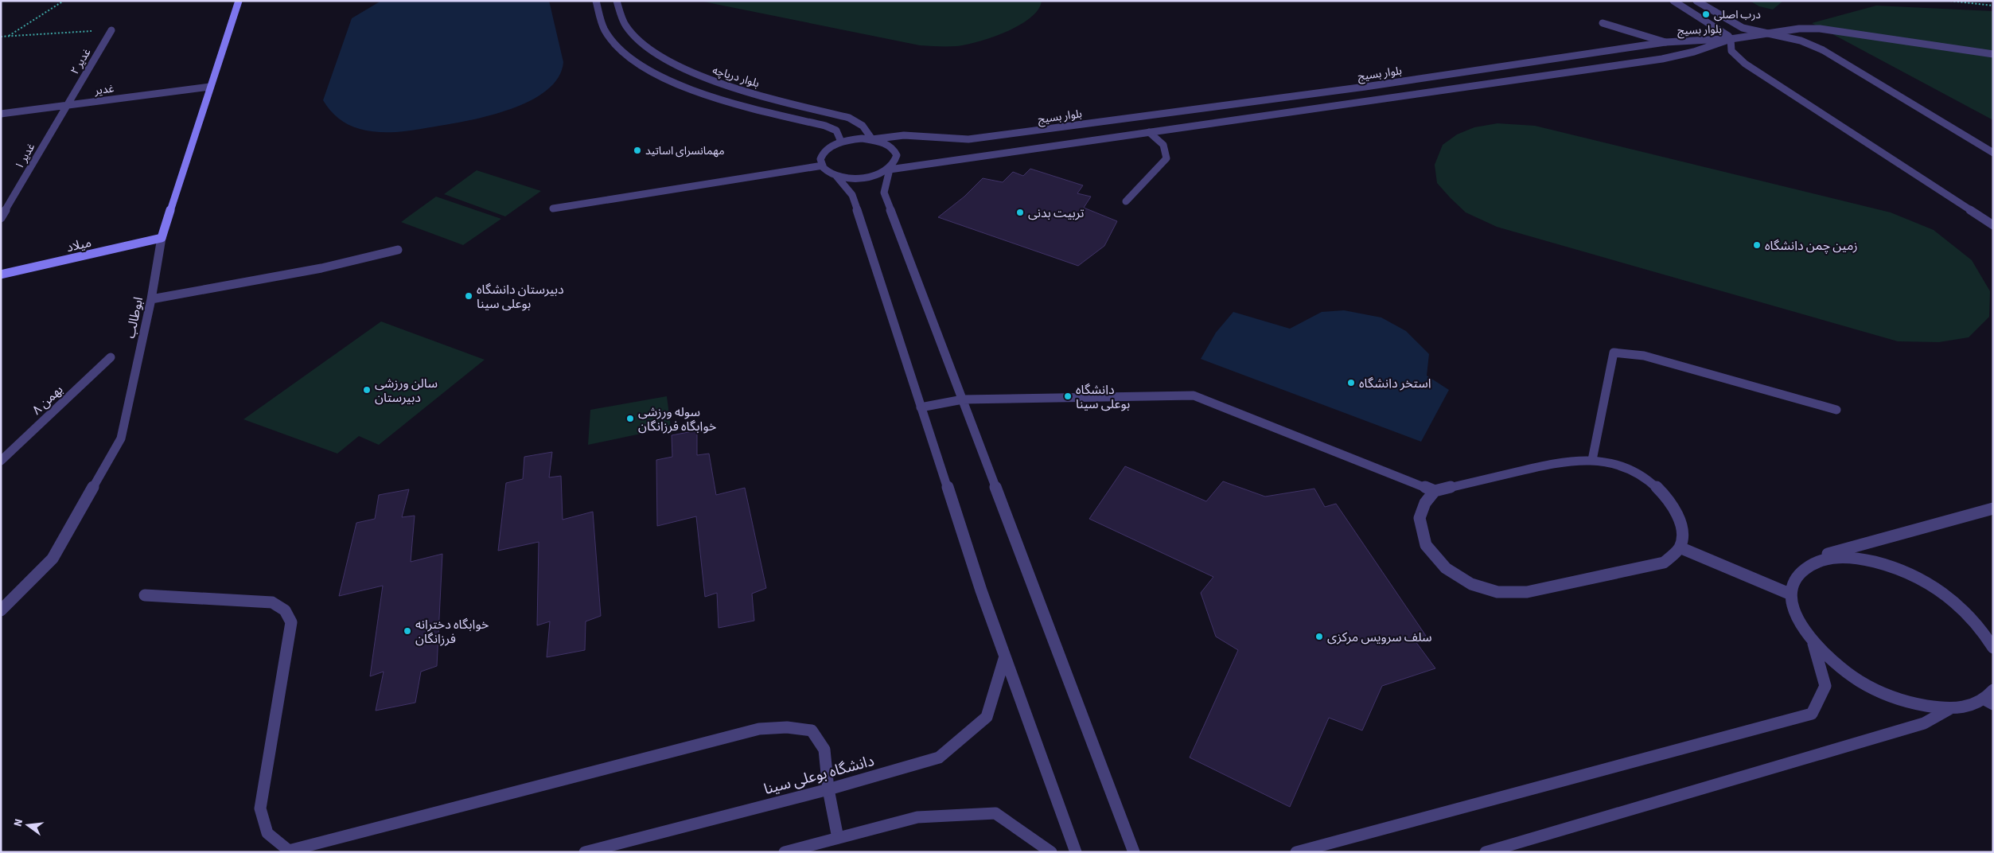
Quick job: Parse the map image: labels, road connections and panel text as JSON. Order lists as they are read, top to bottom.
{
  "streets": {
    "street": [
      "بلوار بسیج",
      "غدیر ۲",
      "بلوار دریاچه",
      "غدیر",
      "غدیر ۱",
      "میلاد",
      "ابوطالب",
      "بهمن ۸",
      "دانشگاه بوعلی سینا"
    ]
  },
  "crossings": [
    ["بلوار بسیج", "بلوار دریاچه"],
    ["غدیر ۲", "غدیر"],
    ["غدیر ۲", "غدیر ۱"],
    ["غدیر", "غدیر ۱"],
    ["غدیر", "ابوطالب"],
    ["میلاد", "ابوطالب"]
  ],
  "places": [
    "درب اصلی",
    "مهمانسرای اساتید",
    "تربیت بدنی",
    "زمین چمن دانشگاه",
    "دبیرستان دانشگاه بوعلی سینا",
    "استخر دانشگاه",
    "سالن ورزشی دبیرستان",
    "دانشگاه بوعلی سینا",
    "سوله ورزشی خوابگاه فرزانگان",
    "خوابگاه دخترانه فرزانگان",
    "سلف سرویس مرکزی"
  ],
  "north": "left"
}
